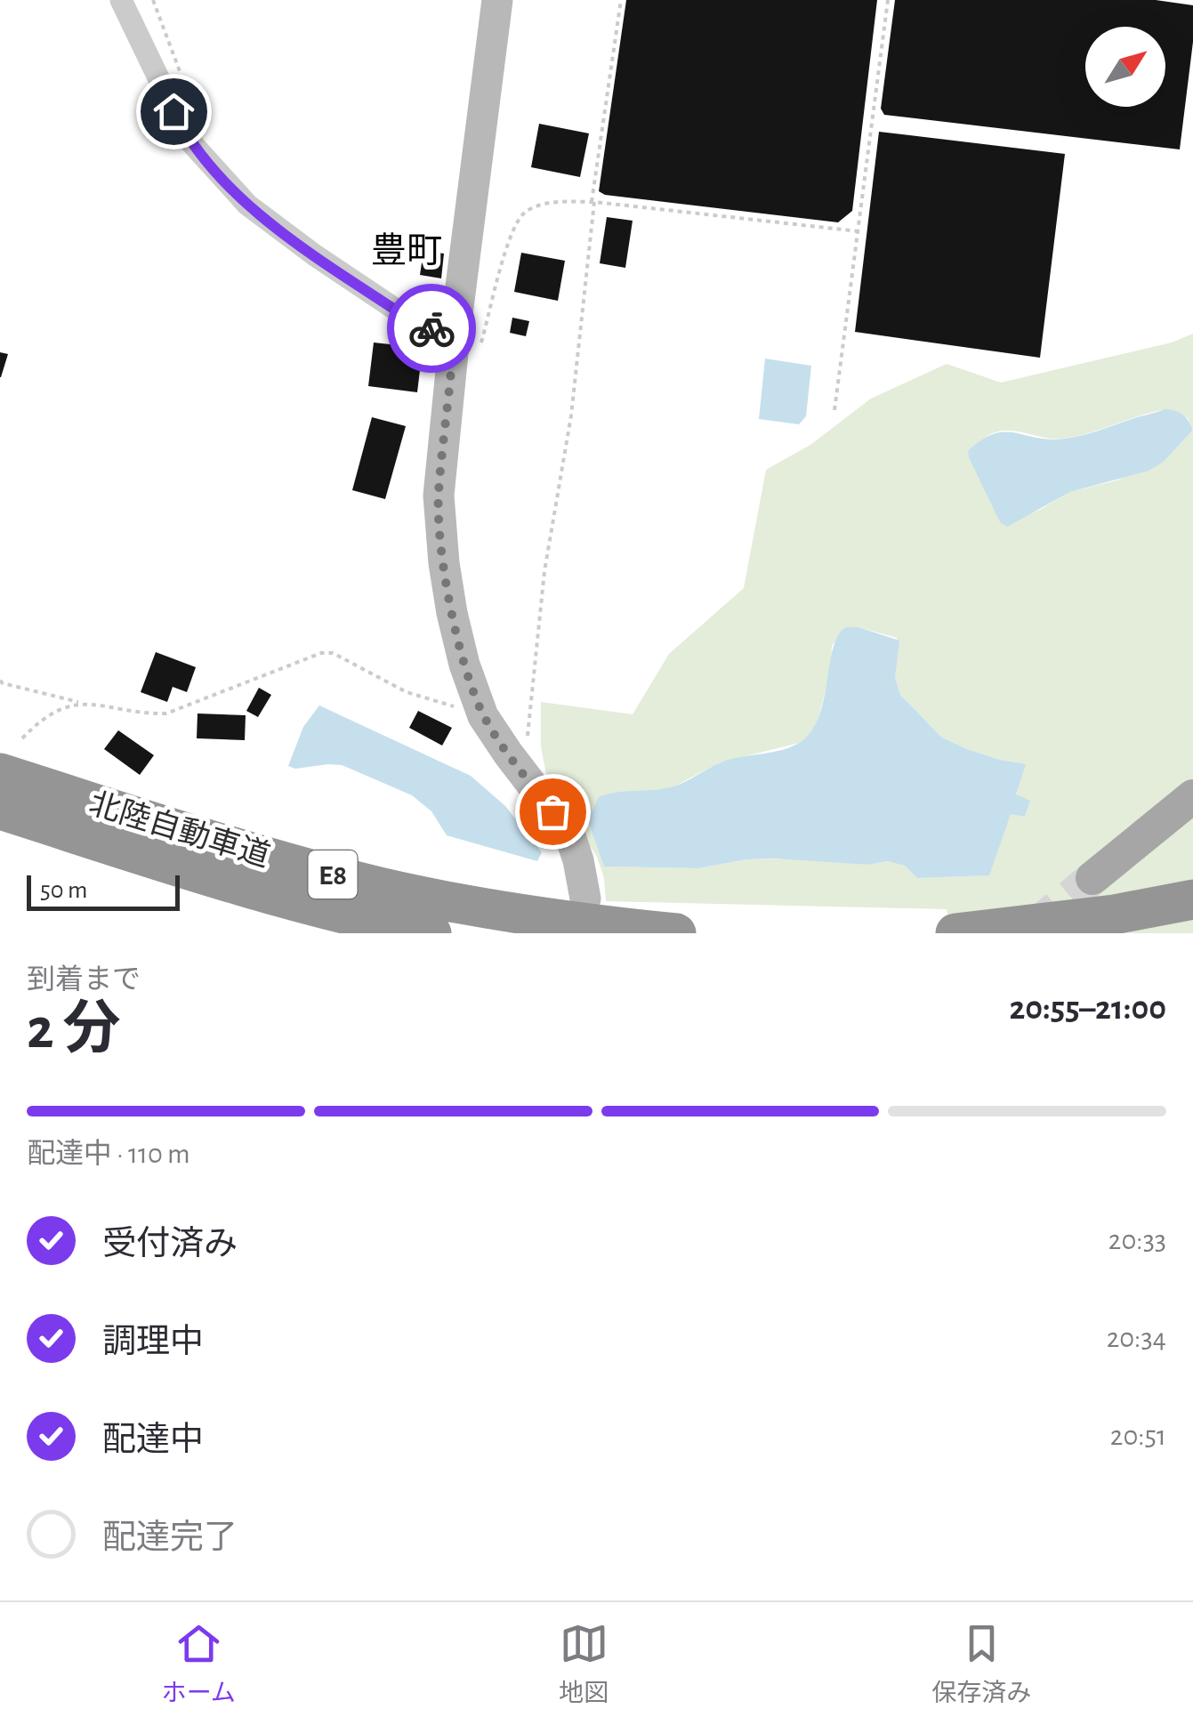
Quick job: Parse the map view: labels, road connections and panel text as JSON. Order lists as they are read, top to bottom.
{
  "streets": {
    "highway": ["北陸自動車道", "E8"]
  },
  "districts": ["豊町"],
  "scale_bar": "50 m",
  "north": "top right",
  "page": {
    "scale": "50 m",
    "heading": ["2 分", "到着まで", "20:55–21:00"],
    "bar": "配達中 · 110 m",
    "list": [
      ["受付済み", "20:33"],
      ["調理中", "20:34"],
      ["配達中", "20:51"],
      "配達完了"
    ],
    "tabs": ["ホーム", "地図", "保存済み"]
  }
}
